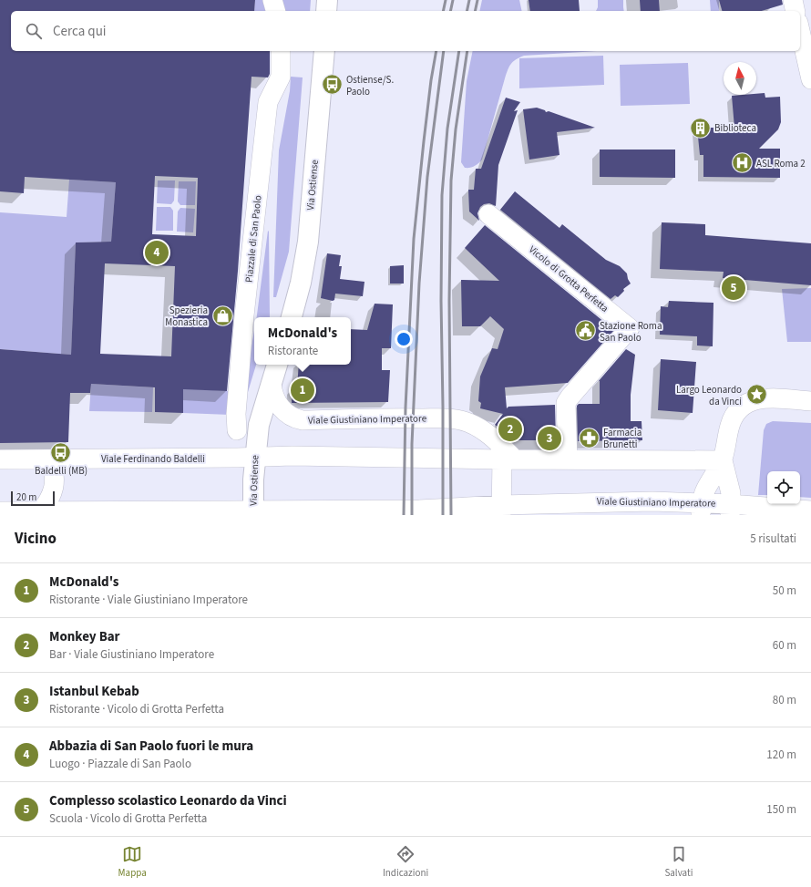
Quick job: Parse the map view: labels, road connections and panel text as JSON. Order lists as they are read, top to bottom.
{
  "streets": {
    "main road": ["Via Ostiense"],
    "street": [
      "Piazzale di San Paolo",
      "Vicolo di Grotta Perfetta",
      "Viale Giustiniano Imperatore",
      "Viale Ferdinando Baldelli"
    ]
  },
  "crossings": [
    ["Via Ostiense", "Viale Giustiniano Imperatore"],
    ["Via Ostiense", "Viale Ferdinando Baldelli"]
  ],
  "places": {
    "bus stop": ["Ostiense/S. Paolo", "Baldelli (MB)"],
    "building": ["Biblioteca"],
    "hospital": ["ASL Roma 2"],
    "shop": ["Spezieria Monastica"],
    "public building": ["Stazione Roma San Paolo"],
    "place": ["Largo Leonardo da Vinci"],
    "pharmacy": ["Farmacia Brunetti"]
  },
  "scale_bar": "20 m",
  "north": "top",
  "page": {
    "search": "Cerca qui",
    "pins": [
      "4",
      "5",
      "1",
      "2",
      "3"
    ],
    "popup": ["McDonald's", "Ristorante"],
    "scale": "20 m",
    "heading": ["Vicino", "5 risultati"],
    "list": [
      {
        "mark": "1",
        "name": "McDonald's",
        "note": "Ristorante · Viale Giustiniano Imperatore",
        "value": "50 m"
      },
      {
        "mark": "2",
        "name": "Monkey Bar",
        "note": "Bar · Viale Giustiniano Imperatore",
        "value": "60 m"
      },
      {
        "mark": "3",
        "name": "Istanbul Kebab",
        "note": "Ristorante · Vicolo di Grotta Perfetta",
        "value": "80 m"
      },
      {
        "mark": "4",
        "name": "Abbazia di San Paolo fuori le mura",
        "note": "Luogo · Piazzale di San Paolo",
        "value": "120 m"
      },
      {
        "mark": "5",
        "name": "Complesso scolastico Leonardo da Vinci",
        "note": "Scuola · Vicolo di Grotta Perfetta",
        "value": "150 m"
      }
    ],
    "nav": ["Mappa", "Indicazioni", "Salvati"]
  }
}
